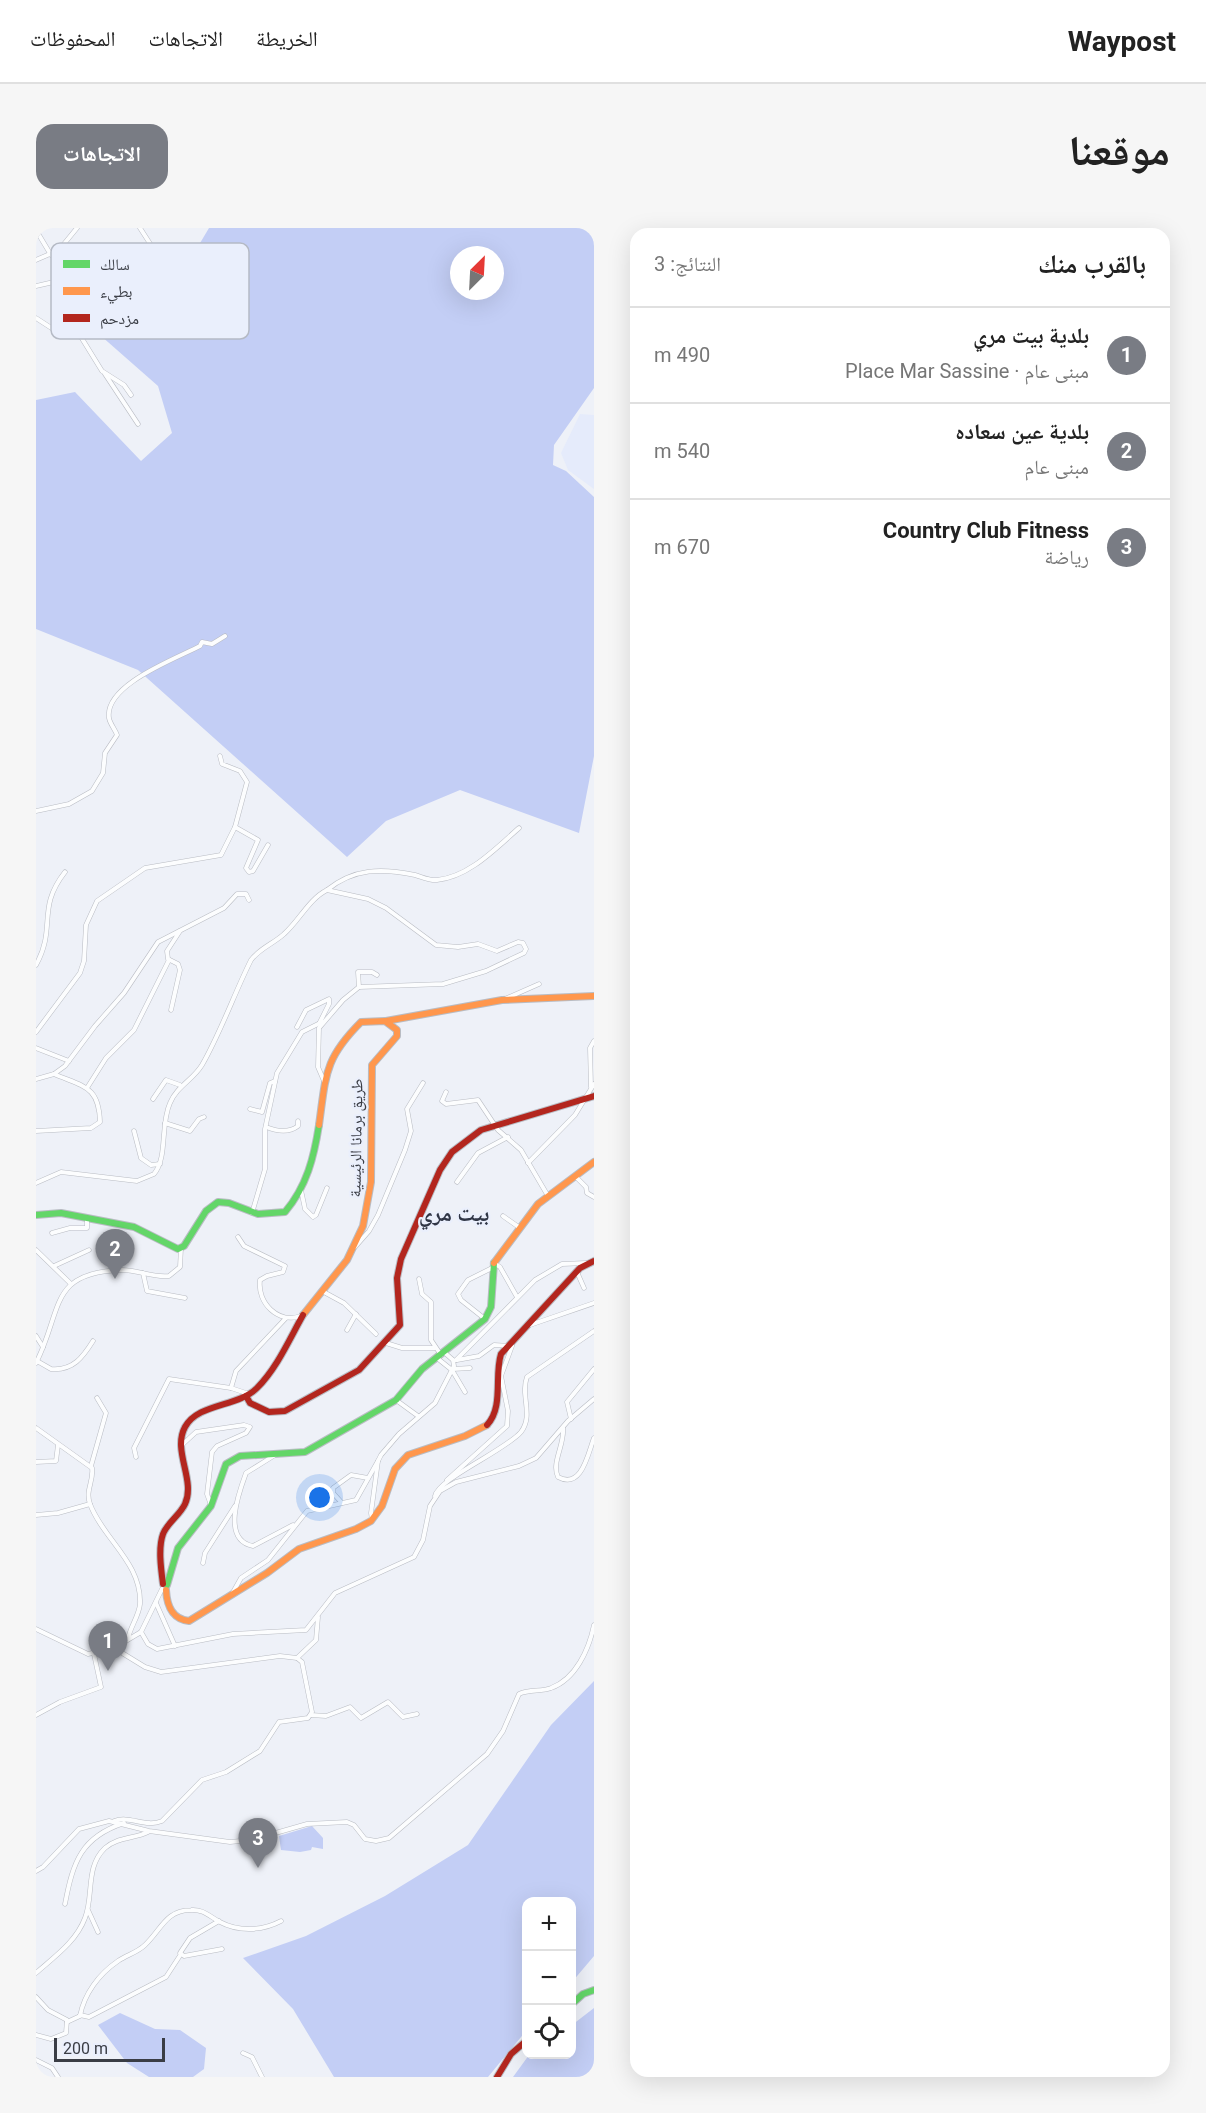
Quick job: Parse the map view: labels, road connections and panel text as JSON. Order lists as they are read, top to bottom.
{
  "streets": {
    "street": ["طريق برمانا الرئيسية"]
  },
  "districts": ["بيت مري"],
  "legend": ["سالك", "بطيء", "مزدحم"],
  "scale_bar": "200 m",
  "north": "top right",
  "page": {
    "header": "Waypost",
    "nav": ["الخريطة", "الاتجاهات", "المحفوظات"],
    "title": "موقعنا",
    "buttons": "الاتجاهات",
    "heading": ["بالقرب منك", "النتائج: 3"],
    "list": [
      {
        "mark": "1",
        "name": "بلدية بيت مري",
        "note": "مبنى عام · Place Mar Sassine",
        "value": "490 m"
      },
      {
        "mark": "2",
        "name": "بلدية عين سعاده",
        "note": "مبنى عام",
        "value": "540 m"
      },
      {
        "mark": "3",
        "name": "Country Club Fitness",
        "note": "رياضة",
        "value": "670 m"
      }
    ],
    "pins": ["2", "1", "3"],
    "map_buttons": ["+", "−"],
    "scale": "200 m"
  }
}
